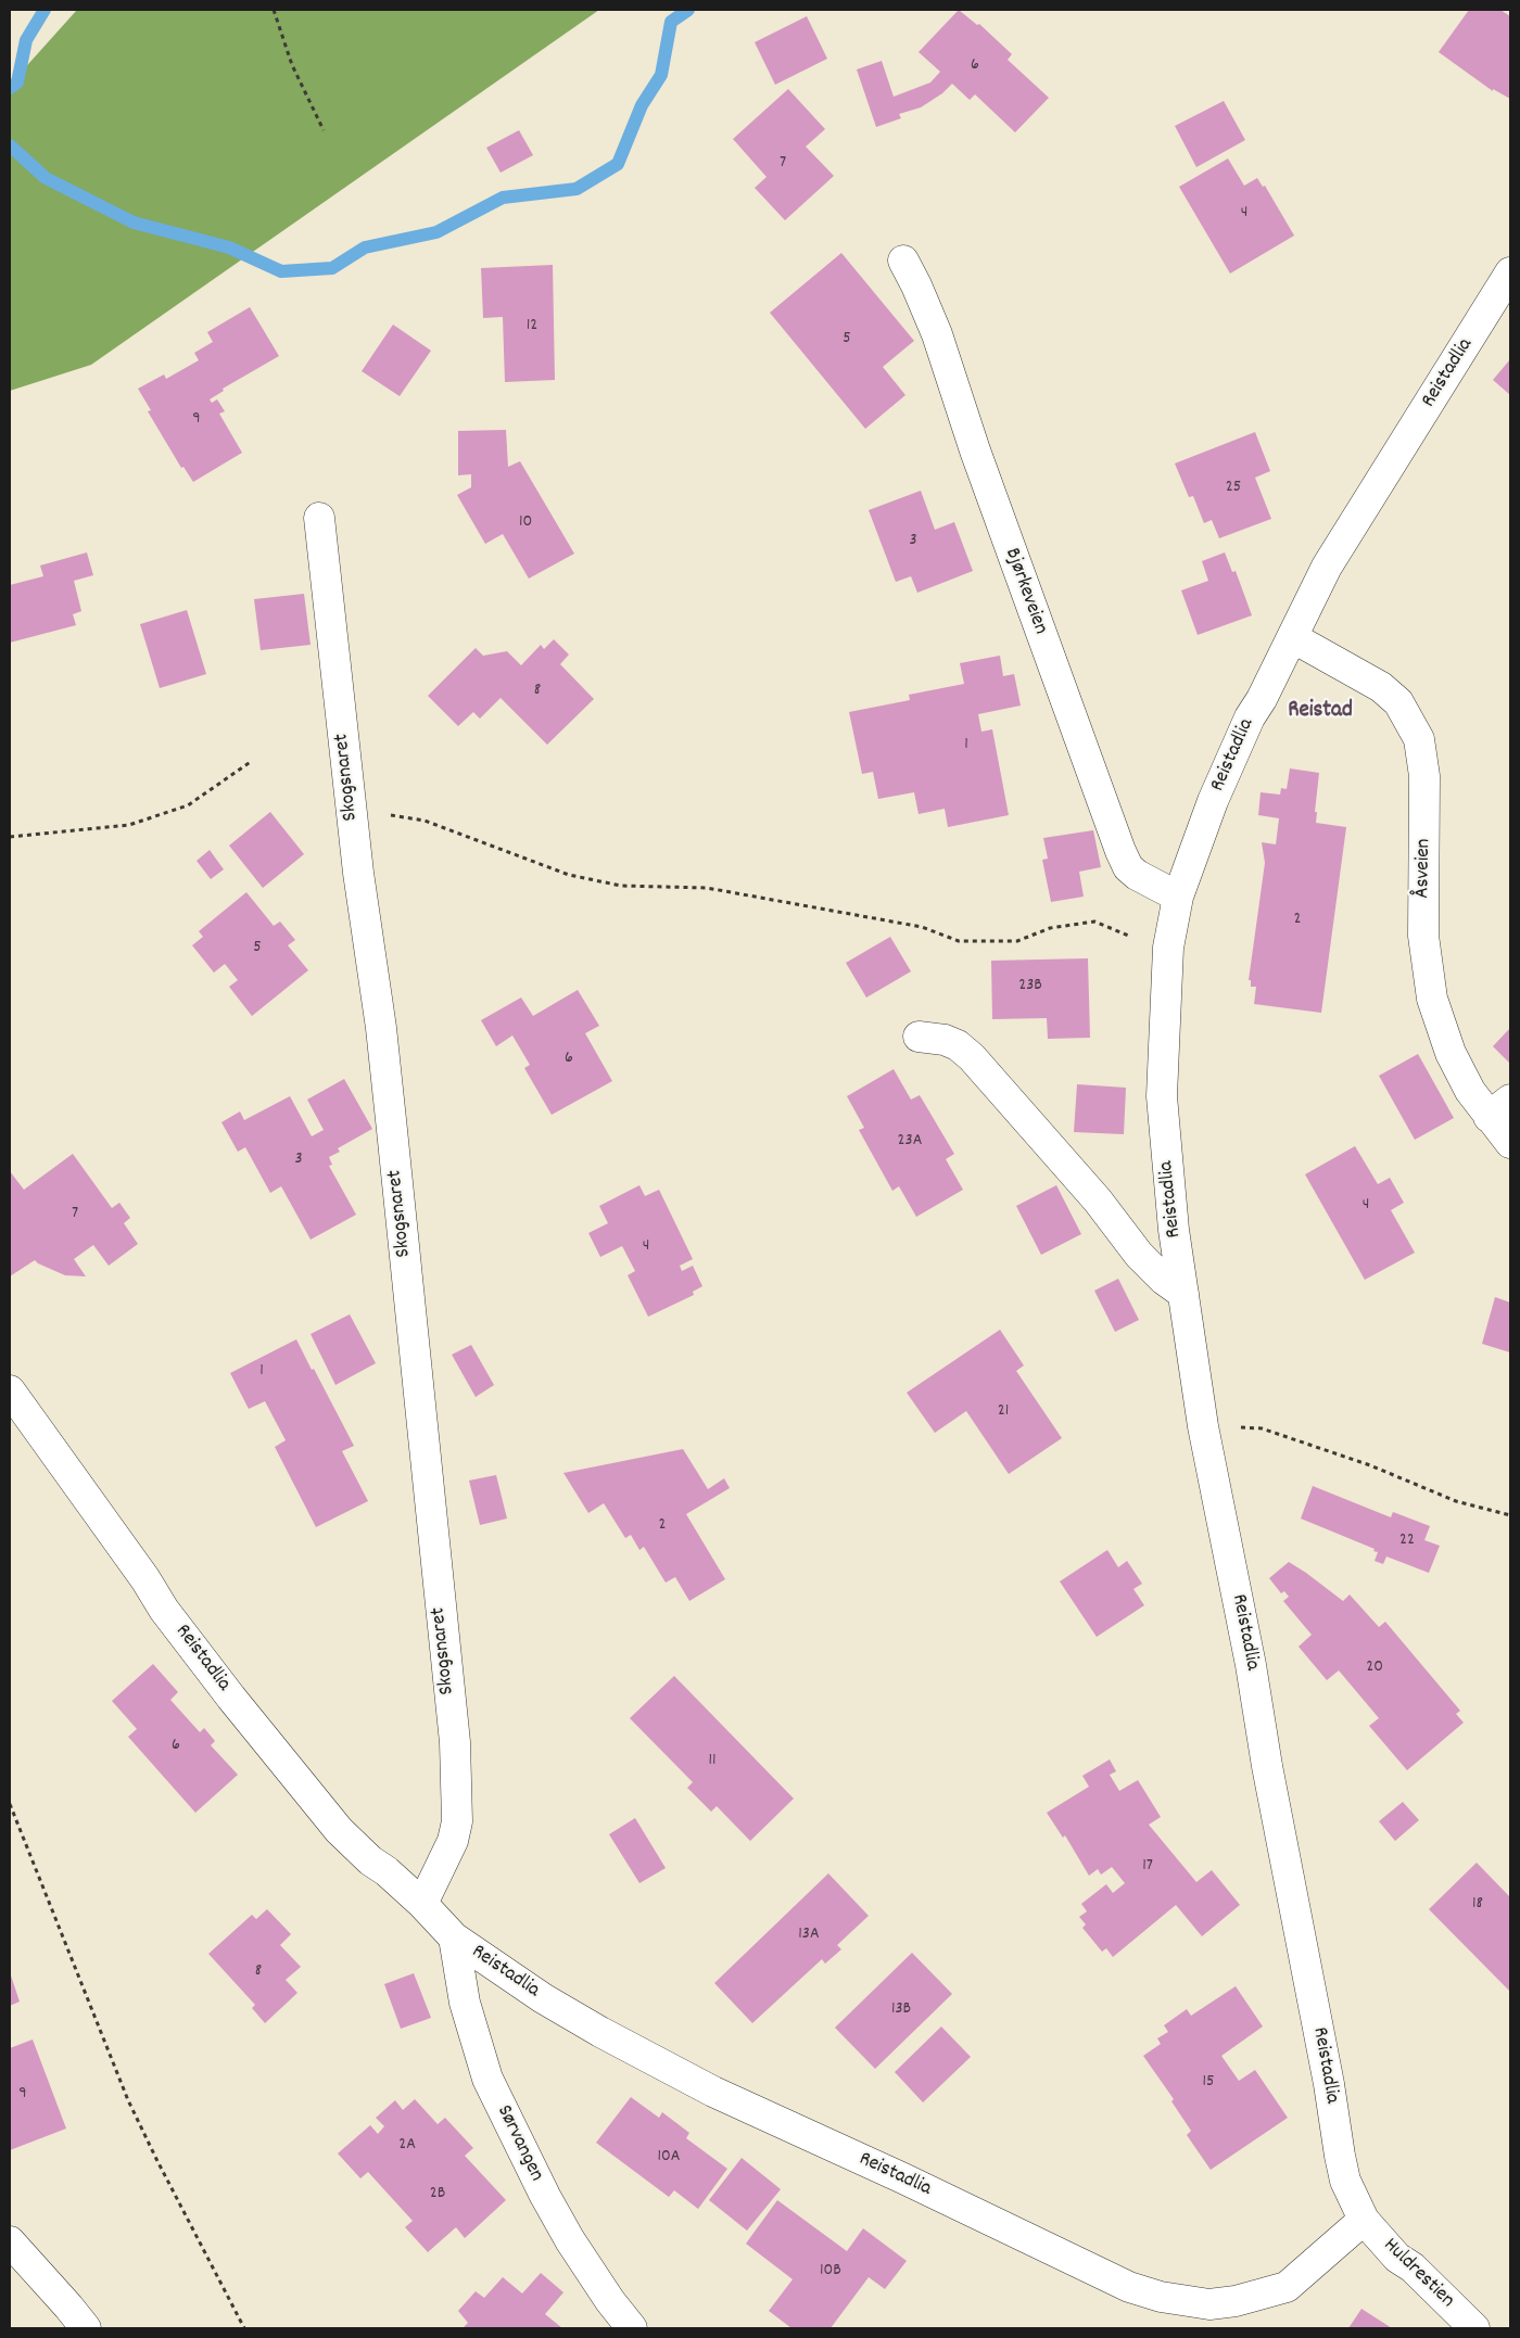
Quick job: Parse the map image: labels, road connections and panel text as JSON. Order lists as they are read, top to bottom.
{
  "streets": {
    "street": [
      "Reistadlia",
      "Bjørkeveien",
      "Skogsnaret",
      "Åsveien",
      "Sørvangen",
      "Huldrestien"
    ]
  },
  "crossings": [
    ["Reistadlia", "Bjørkeveien"],
    ["Reistadlia", "Skogsnaret"],
    ["Reistadlia", "Åsveien"],
    ["Reistadlia", "Sørvangen"],
    ["Reistadlia", "Huldrestien"]
  ],
  "districts": ["Reistad"],
  "house_numbers": [
    "6",
    "7",
    "4",
    "12",
    "5",
    "9",
    "25",
    "10",
    "3",
    "8",
    "1",
    "2",
    "5",
    "23B",
    "6",
    "23A",
    "3",
    "4",
    "7",
    "4",
    "1",
    "21",
    "2",
    "22",
    "20",
    "6",
    "11",
    "17",
    "18",
    "13A",
    "8",
    "13B",
    "15",
    "9",
    "2A",
    "10A",
    "2B",
    "10B"
  ]
}
